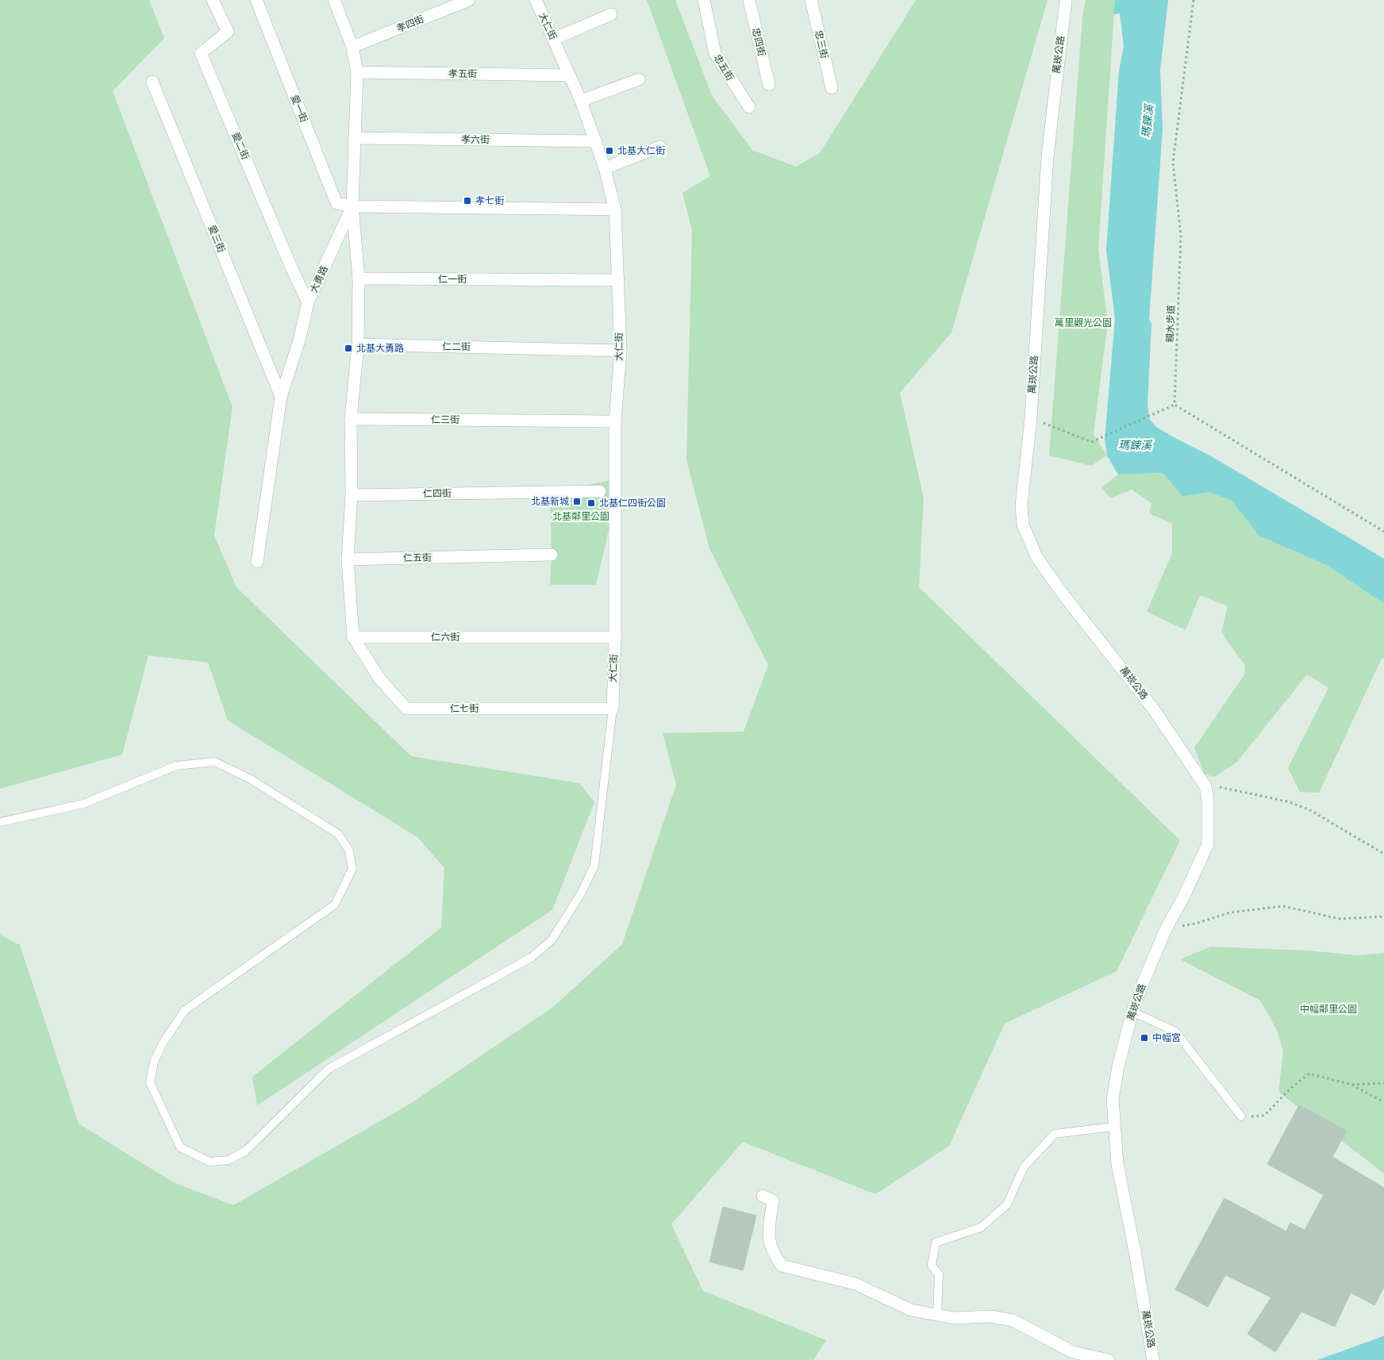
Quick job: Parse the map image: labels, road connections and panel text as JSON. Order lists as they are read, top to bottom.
{
  "streets": {
    "street": [
      "孝四街",
      "大仁街",
      "忠四街",
      "忠三街",
      "萬崁公路",
      "忠五街",
      "孝五街",
      "愛一街",
      "孝六街",
      "愛二街",
      "愛三街",
      "大勇路",
      "仁一街",
      "仁二街",
      "仁三街",
      "仁四街",
      "仁五街",
      "仁六街",
      "仁七街"
    ],
    "path": ["親水步道"]
  },
  "crossings": [
    ["孝四街", "大勇路"],
    ["大仁街", "孝五街"],
    ["大仁街", "孝六街"],
    ["大仁街", "仁一街"],
    ["大仁街", "仁二街"],
    ["大仁街", "仁三街"],
    ["大仁街", "仁六街"],
    ["大仁街", "仁七街"],
    ["孝五街", "大勇路"],
    ["愛一街", "大勇路"],
    ["孝六街", "大勇路"],
    ["愛二街", "大勇路"],
    ["愛三街", "大勇路"],
    ["仁六街", "仁七街"]
  ],
  "water": ["瑪鋉溪"],
  "parks": ["萬里觀光公園", "北基鄰里公園", "中幅鄰里公園"],
  "places": {
    "transit": [
      "北基大仁街",
      "孝七街",
      "北基大勇路",
      "北基新城",
      "北基仁四街公園",
      "中幅宮"
    ]
  }
}
